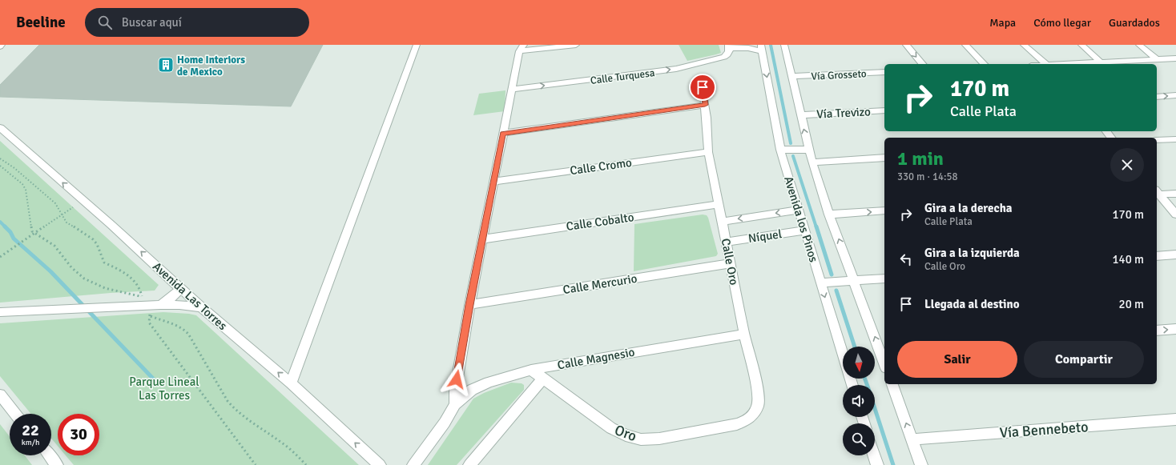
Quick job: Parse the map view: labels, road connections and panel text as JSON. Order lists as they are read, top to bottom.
{
  "streets": {
    "street": [
      "Vía Grosseto",
      "Calle Turquesa",
      "Vía Trevizo",
      "Calle Cromo",
      "Avenida los Pinos",
      "Calle Cobalto",
      "Níquel",
      "Calle Oro",
      "Calle Mercurio",
      "Avenida Las Torres",
      "Calle Magnesio",
      "Vía Bennebeto",
      "Oro"
    ]
  },
  "crossings": [
    ["Calle Cromo", "Calle Oro"],
    ["Avenida los Pinos", "Níquel"],
    ["Calle Cobalto", "Calle Oro"],
    ["Níquel", "Calle Oro"],
    ["Calle Oro", "Calle Mercurio"],
    ["Calle Oro", "Calle Magnesio"],
    ["Calle Oro", "Oro"],
    ["Calle Magnesio", "Oro"]
  ],
  "one_way": ["Avenida Las Torres"],
  "parks": ["Parque Lineal Las Torres"],
  "places": {
    "building": ["Home Interiors de Mexico"]
  },
  "north": "bottom",
  "page": {
    "header": "Beeline",
    "search": "Buscar aquí",
    "nav": ["Mapa", "Cómo llegar", "Guardados"],
    "turn": ["170 m", "Calle Plata"],
    "heading": ["1 min", "330 m · 14:58"],
    "list": [
      {
        "name": "Gira a la derecha",
        "note": "Calle Plata",
        "value": "170 m"
      },
      {
        "name": "Gira a la izquierda",
        "note": "Calle Oro",
        "value": "140 m"
      },
      {
        "name": "Llegada al destino",
        "value": "20 m"
      }
    ],
    "buttons": ["Salir", "Compartir"],
    "speed": "22 km/h",
    "limit": "30"
  }
}
